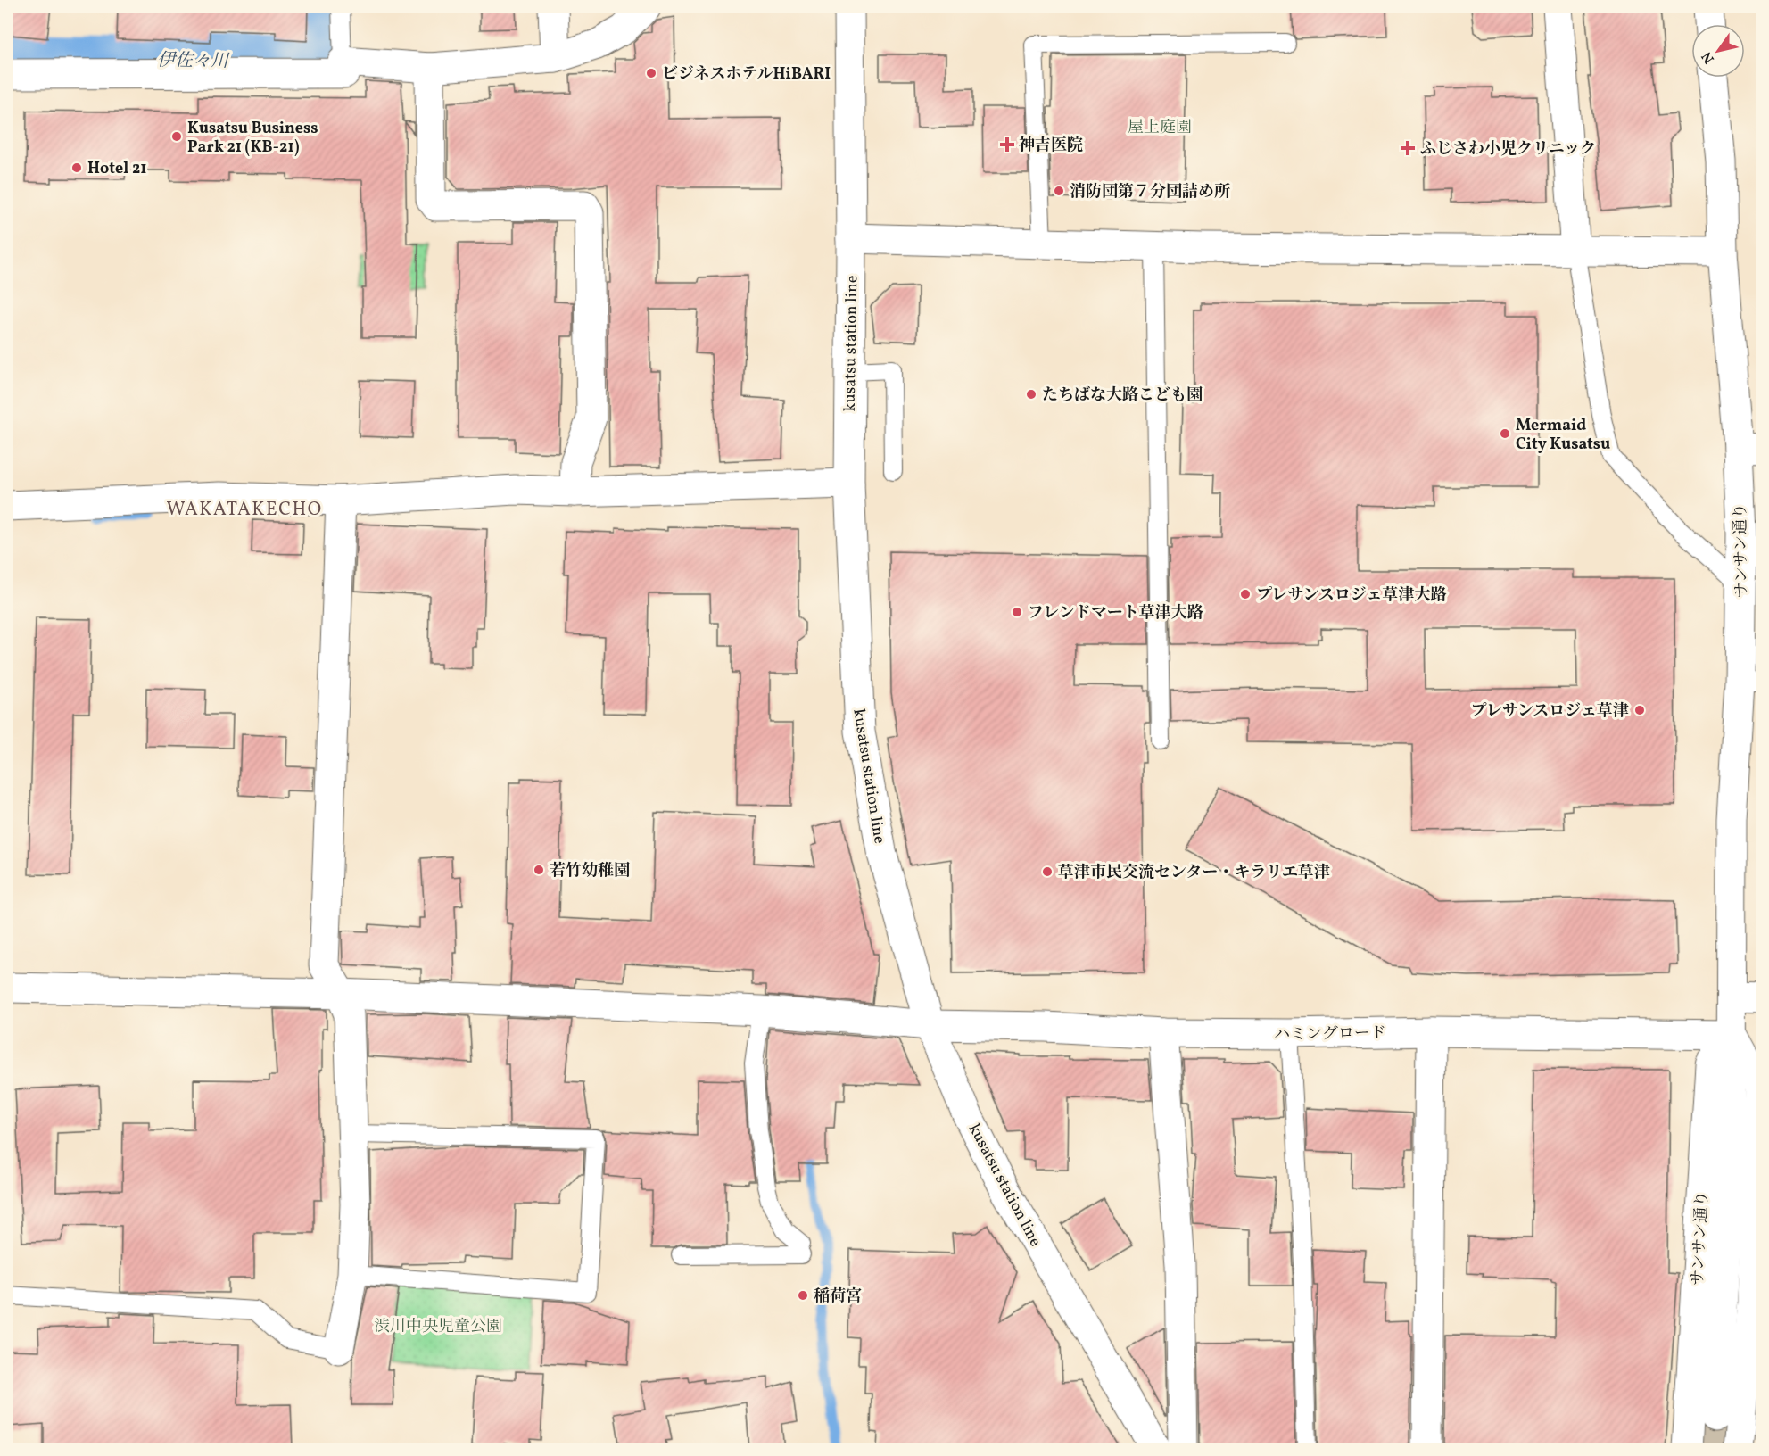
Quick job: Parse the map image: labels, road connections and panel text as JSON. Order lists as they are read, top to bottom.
{
  "streets": {
    "street": ["kusatsu station line", "サンサン通り", "ハミングロード"]
  },
  "crossings": [
    ["kusatsu station line", "ハミングロード"],
    ["サンサン通り", "ハミングロード"]
  ],
  "districts": ["WAKATAKECHO"],
  "water": ["伊佐々川"],
  "parks": ["屋上庭園", "渋川中央児童公園"],
  "places": {
    "other": [
      "ビジネスホテルHiBARI",
      "Kusatsu Business Park 21 (KB-21)",
      "Hotel 21",
      "消防団第７分団詰め所",
      "たちばな大路こども園",
      "Mermaid City Kusatsu",
      "プレサンスロジェ草津大路",
      "フレンドマート草津大路",
      "プレサンスロジェ草津",
      "若竹幼稚園",
      "草津市民交流センター・キラリエ草津",
      "稲荷宮"
    ],
    "health": ["神吉医院", "ふじさわ小児クリニック"]
  },
  "north": "bottom left"
}
